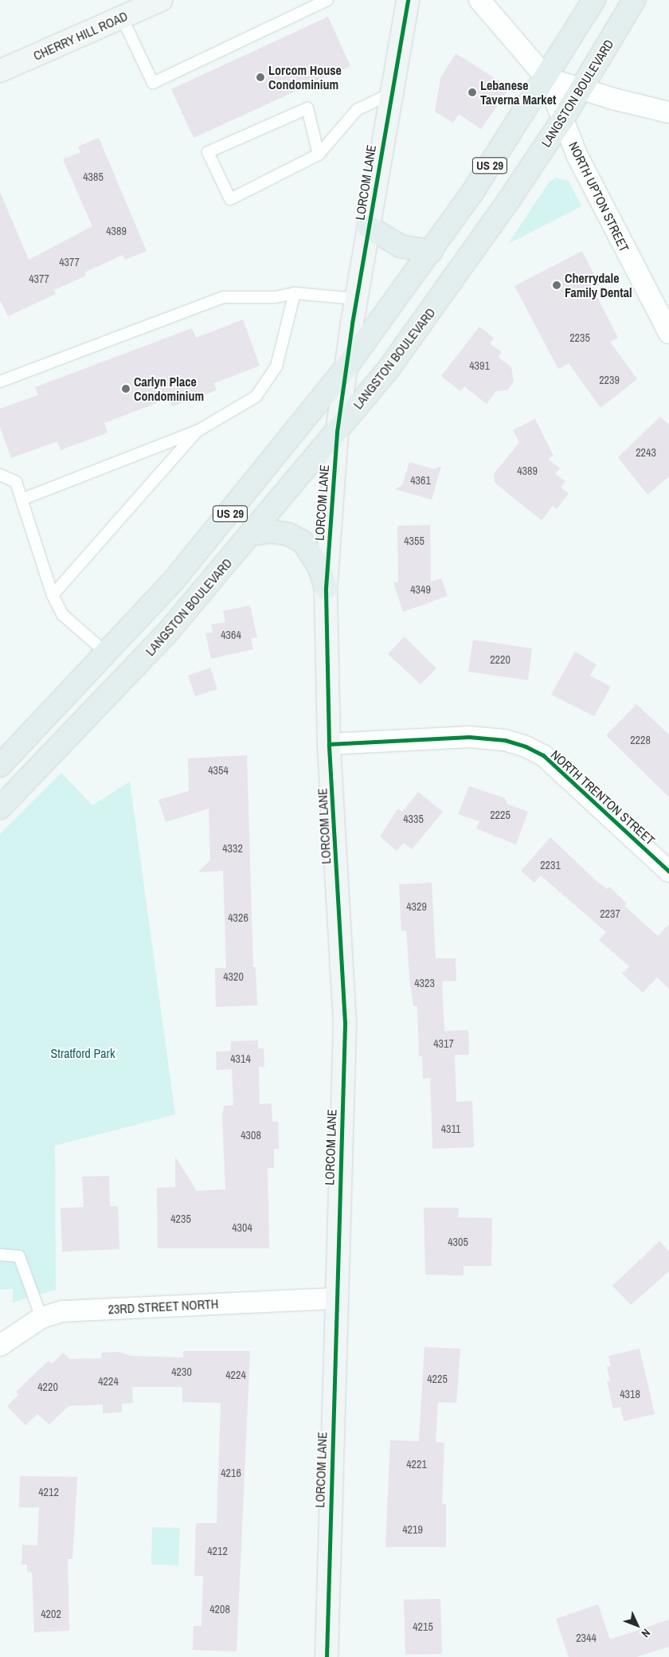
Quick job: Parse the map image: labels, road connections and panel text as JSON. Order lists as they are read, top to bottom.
{
  "streets": {
    "main road": ["LANGSTON BOULEVARD", "US 29"],
    "street": [
      "CHERRY HILL ROAD",
      "LORCOM LANE",
      "NORTH UPTON STREET",
      "NORTH TRENTON STREET",
      "23RD STREET NORTH"
    ]
  },
  "crossings": [
    ["LANGSTON BOULEVARD", "LORCOM LANE"],
    ["LANGSTON BOULEVARD", "NORTH UPTON STREET"],
    ["US 29", "LORCOM LANE"],
    ["US 29", "NORTH UPTON STREET"],
    ["LORCOM LANE", "NORTH TRENTON STREET"],
    ["LORCOM LANE", "23RD STREET NORTH"]
  ],
  "parks": ["Stratford Park"],
  "places": [
    "Lorcom House Condominium",
    "Lebanese Taverna Market",
    "Cherrydale Family Dental",
    "Carlyn Place Condominium"
  ],
  "house_numbers": [
    "4385",
    "4389",
    "4377",
    "4377",
    "2235",
    "4391",
    "2239",
    "2243",
    "4389",
    "4361",
    "4355",
    "4349",
    "4364",
    "2220",
    "2228",
    "4354",
    "2225",
    "4335",
    "4332",
    "2231",
    "4329",
    "2237",
    "4326",
    "4320",
    "4323",
    "4317",
    "4314",
    "4311",
    "4308",
    "4235",
    "4304",
    "4305",
    "4230",
    "4224",
    "4225",
    "4224",
    "4220",
    "4318",
    "4221",
    "4216",
    "4212",
    "4219",
    "4212",
    "4208",
    "4202",
    "4215",
    "2344"
  ],
  "north": "bottom right"
}
